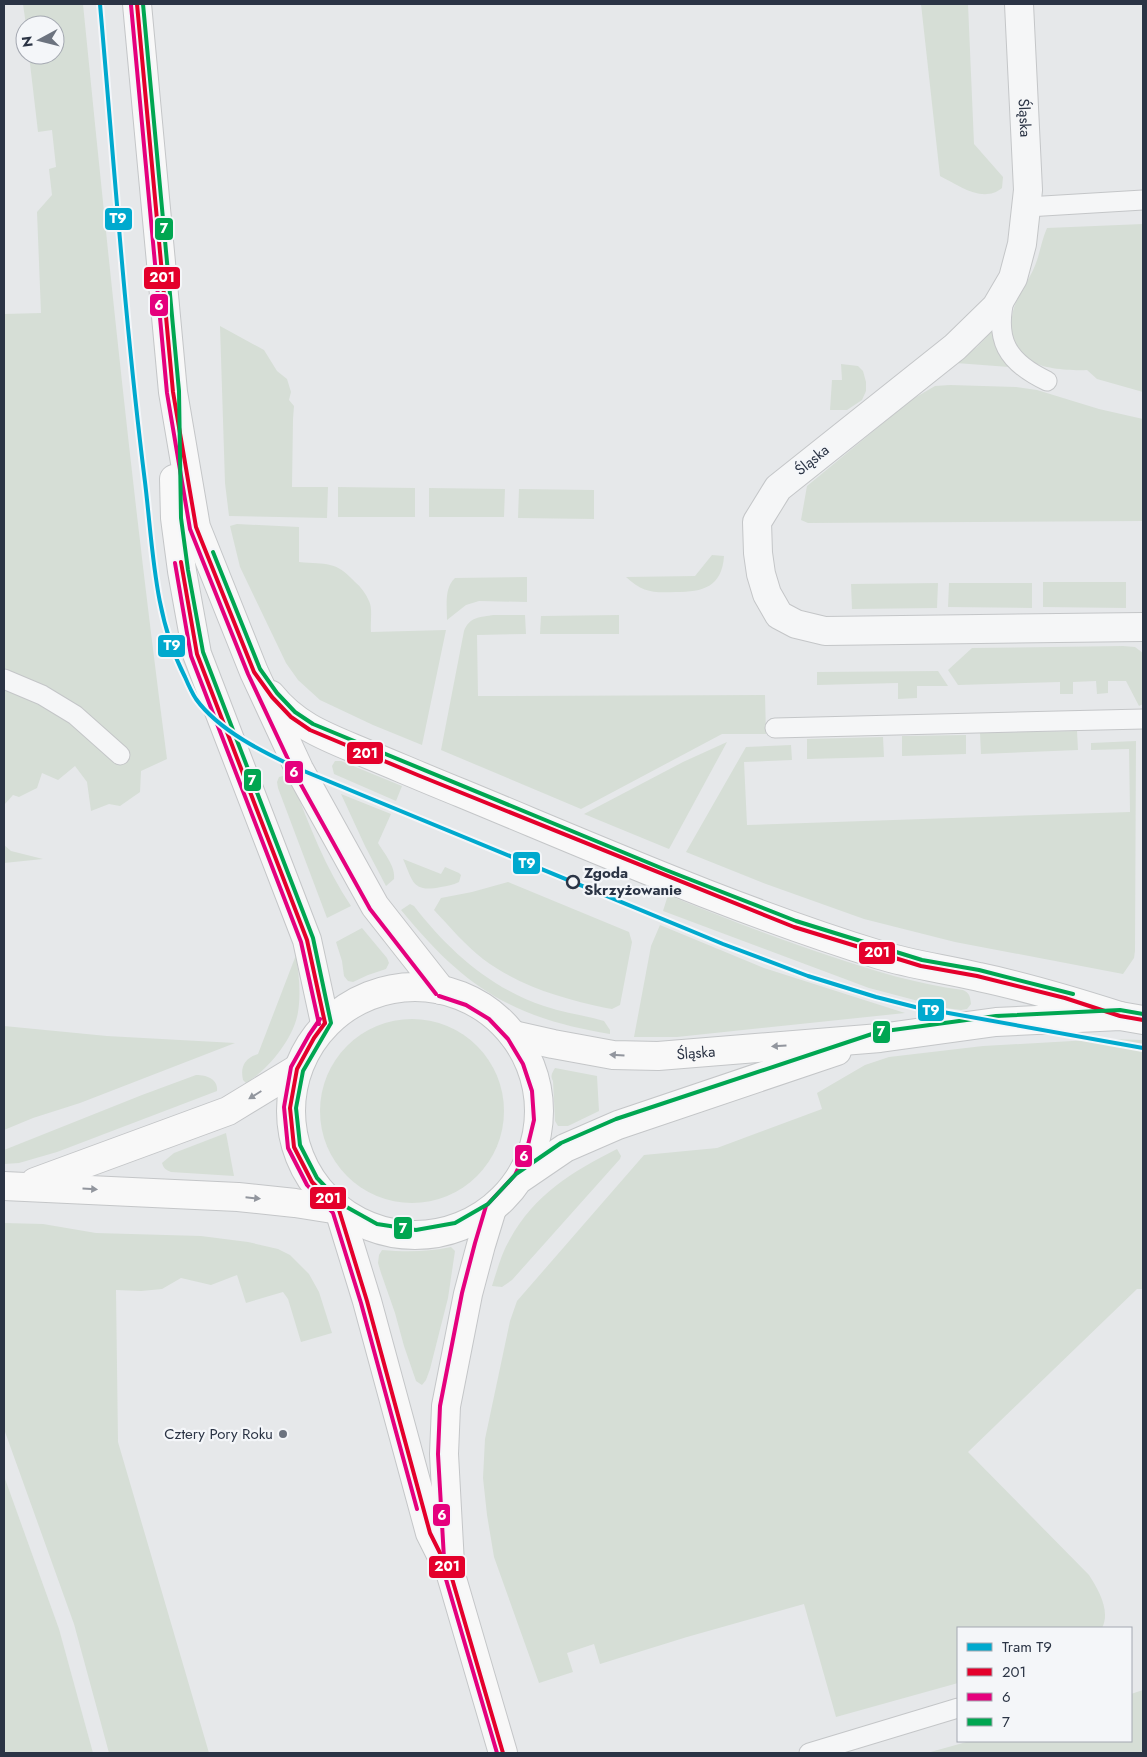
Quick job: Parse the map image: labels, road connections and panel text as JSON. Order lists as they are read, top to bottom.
{
  "streets": {
    "street": ["Śląska"]
  },
  "places": ["Zgoda Skrzyżowanie", "Cztery Pory Roku"],
  "lines": [
    "tram line T9",
    "transit line 201",
    "transit line 7",
    "transit line 6"
  ],
  "legend": [
    "Tram T9",
    "201",
    "6",
    "7"
  ],
  "north": "left"
}
